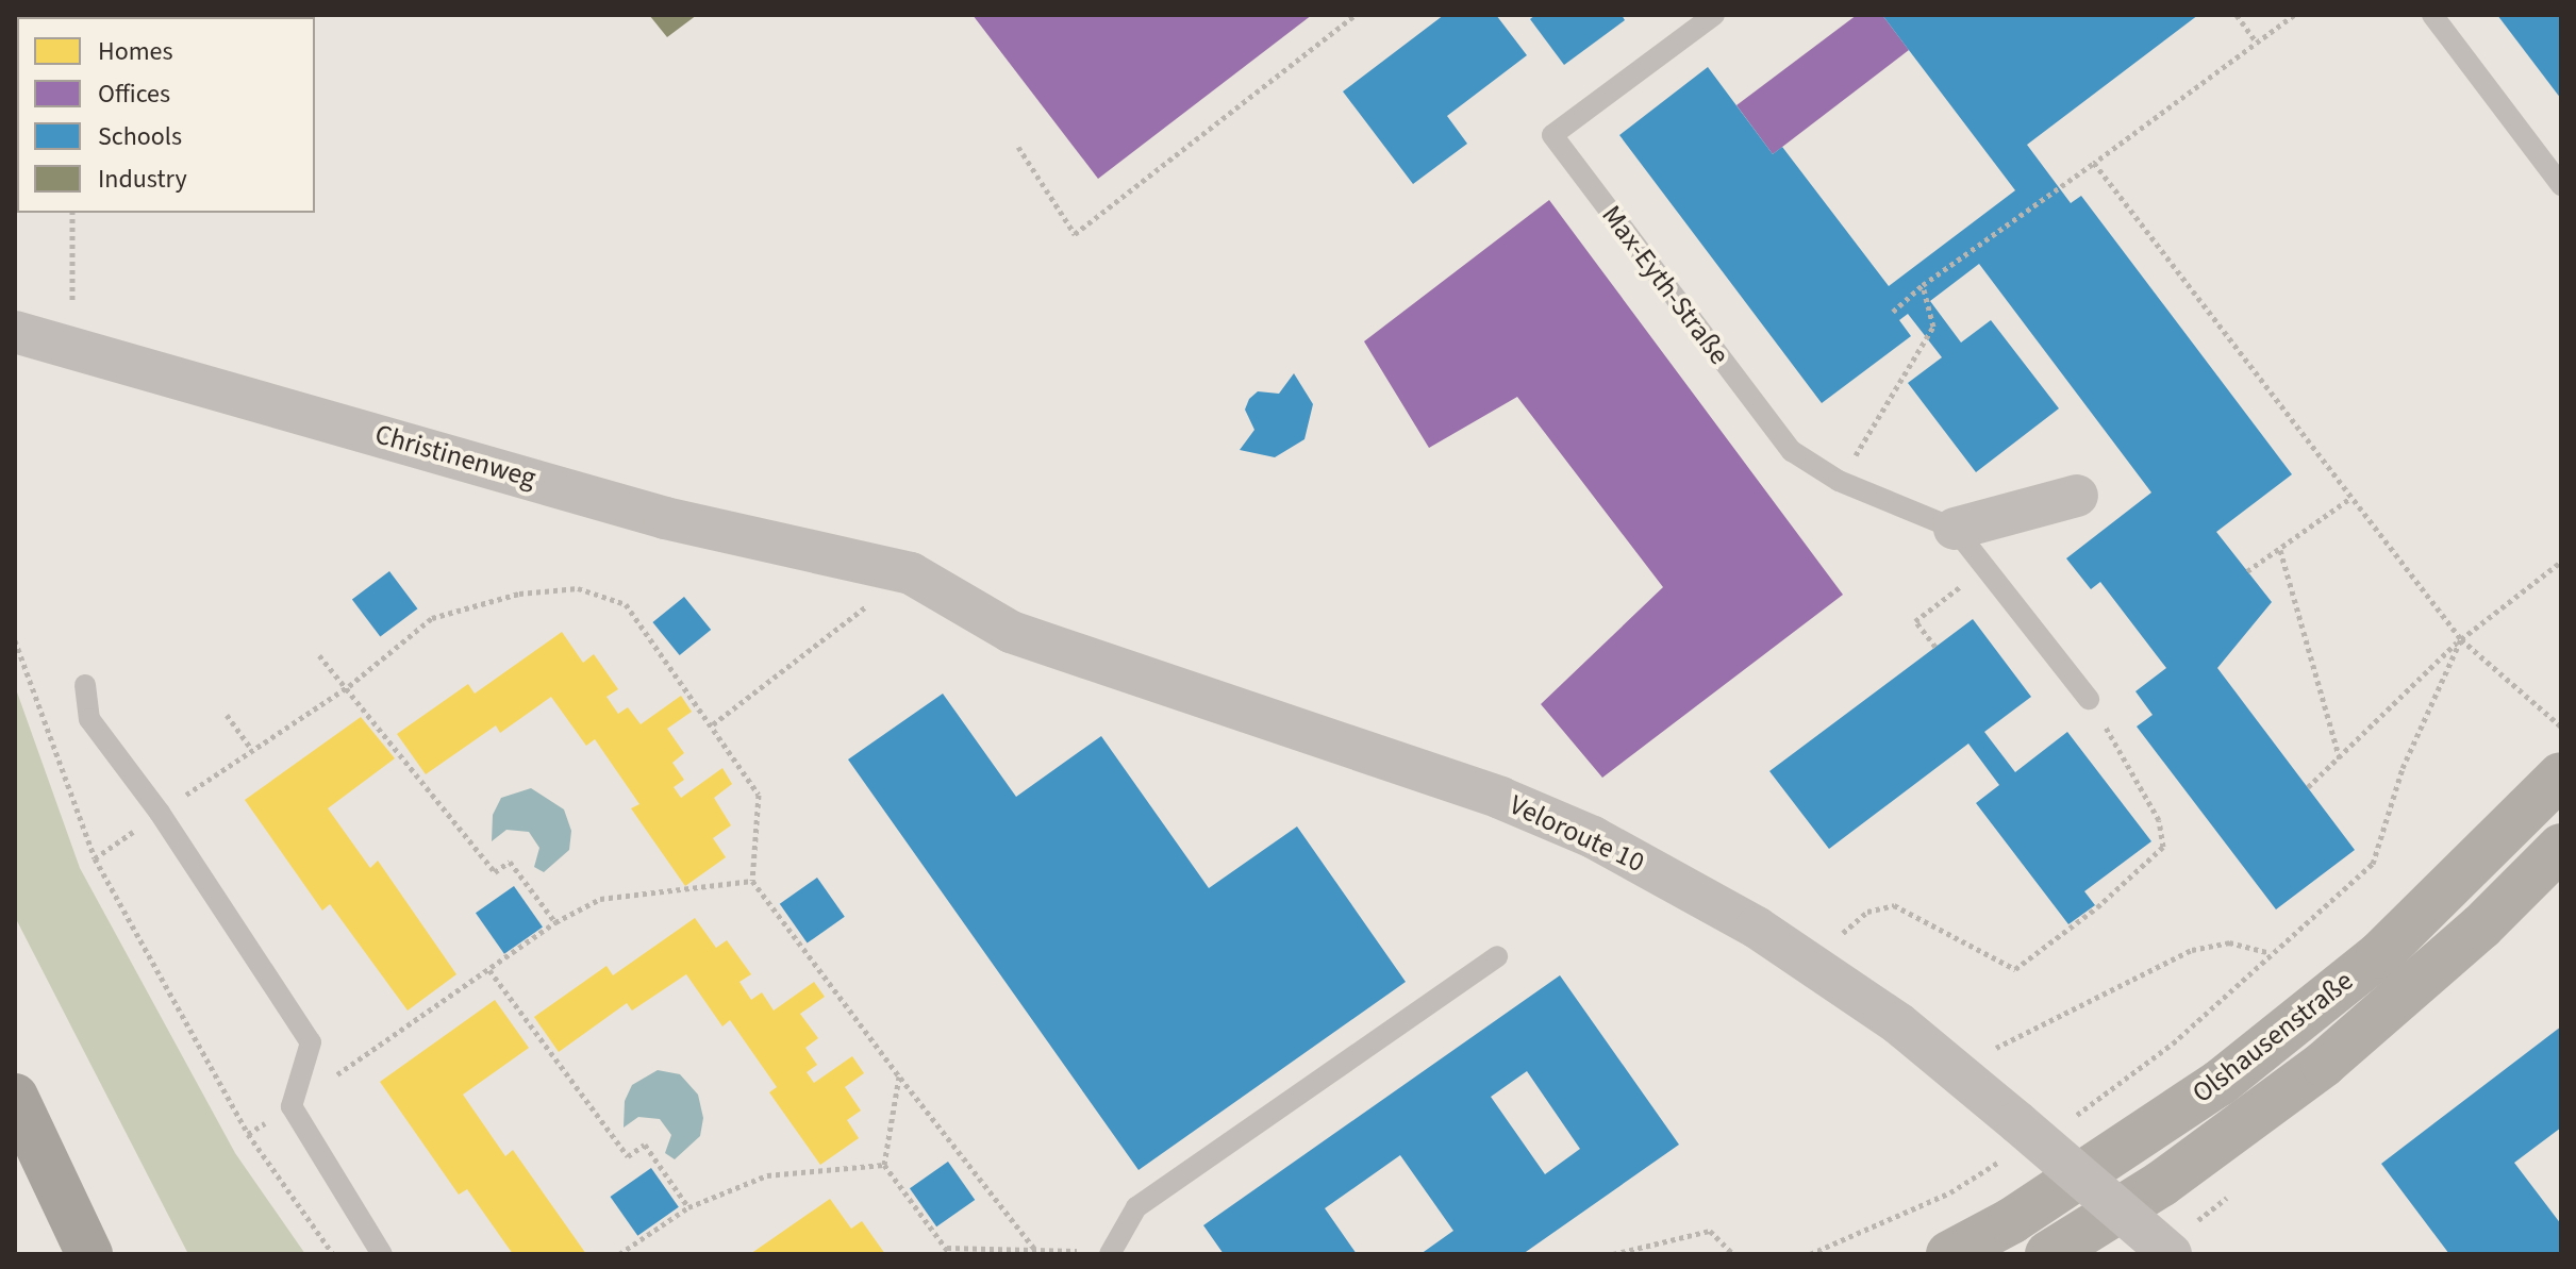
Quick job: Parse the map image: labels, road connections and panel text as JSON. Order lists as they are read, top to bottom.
{
  "streets": {
    "street": ["Christinenweg", "Veloroute 10", "Olshausenstraße"],
    "lane": ["Max-Eyth-Straße"]
  },
  "crossings": [
    ["Christinenweg", "Veloroute 10"]
  ],
  "legend": [
    "Homes",
    "Offices",
    "Schools",
    "Industry"
  ]
}
